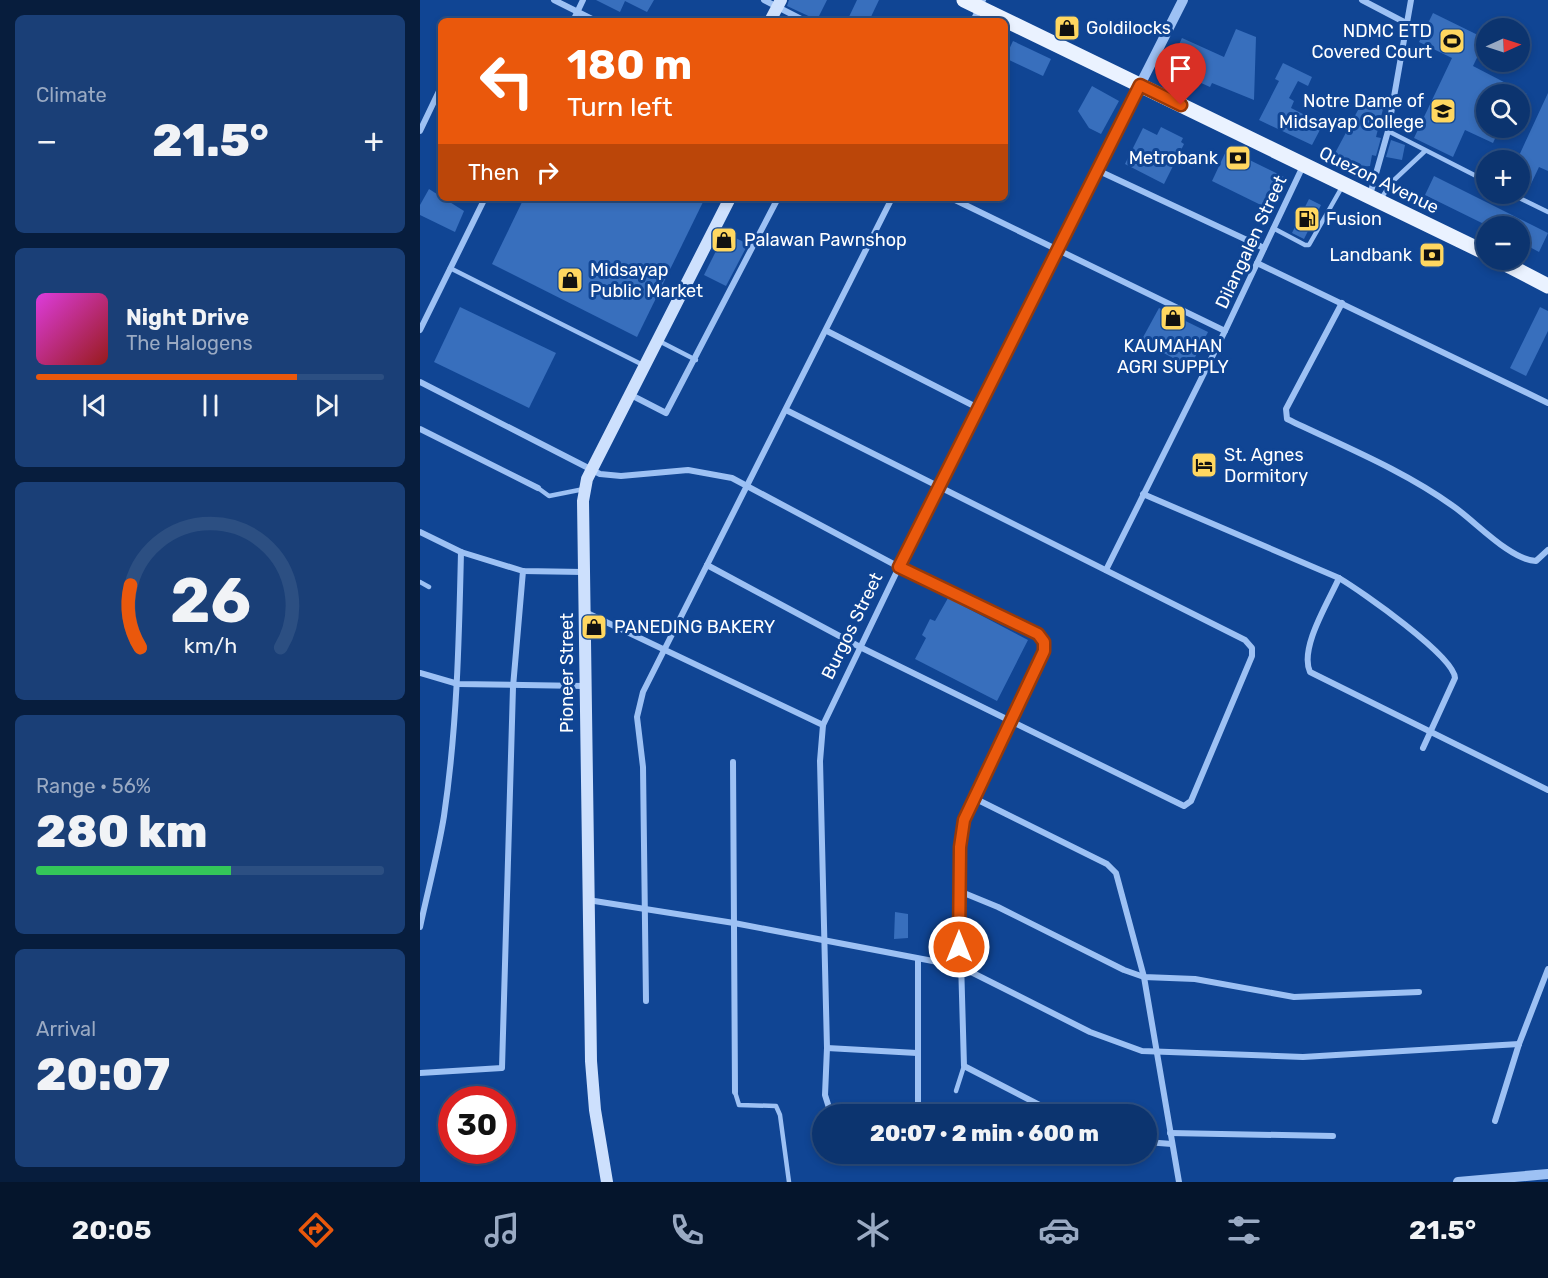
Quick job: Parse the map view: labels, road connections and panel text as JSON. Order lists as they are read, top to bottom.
{
  "streets": {
    "main road": ["Quezon Avenue", "Pioneer Street"],
    "street": ["Dilangalen Street", "Burgos Street"]
  },
  "crossings": [
    ["Quezon Avenue", "Dilangalen Street"],
    ["Quezon Avenue", "Burgos Street"]
  ],
  "places": {
    "shop": [
      "Goldilocks",
      "Palawan Pawnshop",
      "Midsayap Public Market",
      "KAUMAHAN AGRI SUPPLY",
      "PANEDING BAKERY"
    ],
    "sports": ["NDMC ETD Covered Court"],
    "school or university": ["Notre Dame of Midsayap College"],
    "bank": ["Metrobank", "Landbank"],
    "fuel station": ["Fusion"],
    "hotel": ["St. Agnes Dormitory"]
  },
  "north": "right",
  "page": {
    "tile": [
      "Climate",
      ["Range · 56%", "280 km"],
      ["Arrival", "20:07"]
    ],
    "map_buttons": ["+", "−"],
    "turn": ["180 m", "Turn left"],
    "heat": ["−", "21.5°", "+"],
    "then": "Then",
    "song": ["Night Drive", "The Halogens"],
    "limit": "30",
    "trip": "20:07 · 2 min · 600 m",
    "tabs": ["20:05", "21.5°"],
    "gauge": ["26", "km/h"]
  }
}
